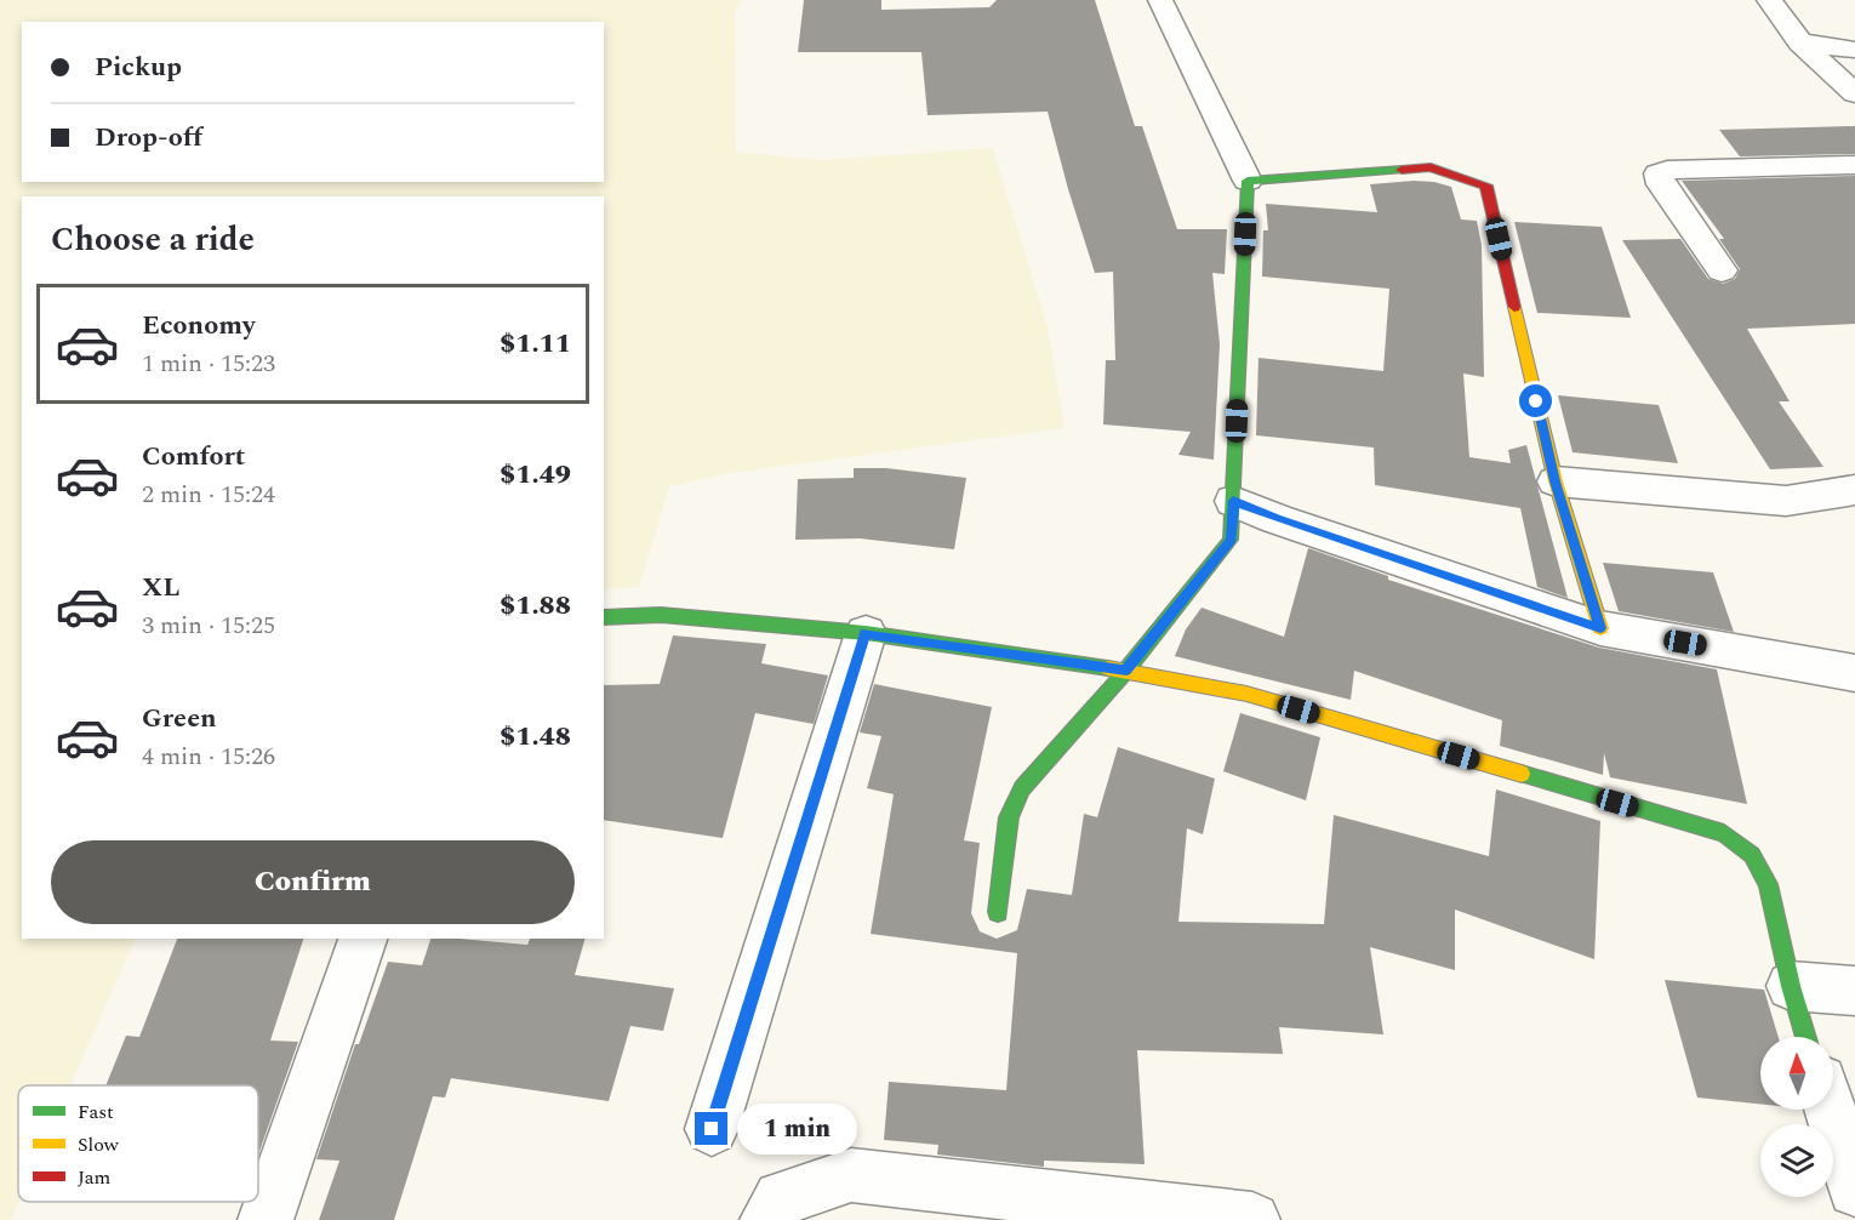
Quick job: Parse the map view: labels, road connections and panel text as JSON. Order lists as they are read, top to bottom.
{
  "legend": ["Fast", "Slow", "Jam"],
  "north": "top",
  "page": {
    "banner": ["Pickup", "Drop-off"],
    "heading": "Choose a ride",
    "list": [
      {
        "name": "Economy",
        "note": "1 min · 15:23",
        "value": "$1.11"
      },
      {
        "name": "Comfort",
        "note": "2 min · 15:24",
        "value": "$1.49"
      },
      {
        "name": "XL",
        "note": "3 min · 15:25",
        "value": "$1.88"
      },
      {
        "name": "Green",
        "note": "4 min · 15:26",
        "value": "$1.48"
      }
    ],
    "buttons": "Confirm",
    "bubble": "1 min"
  }
}
